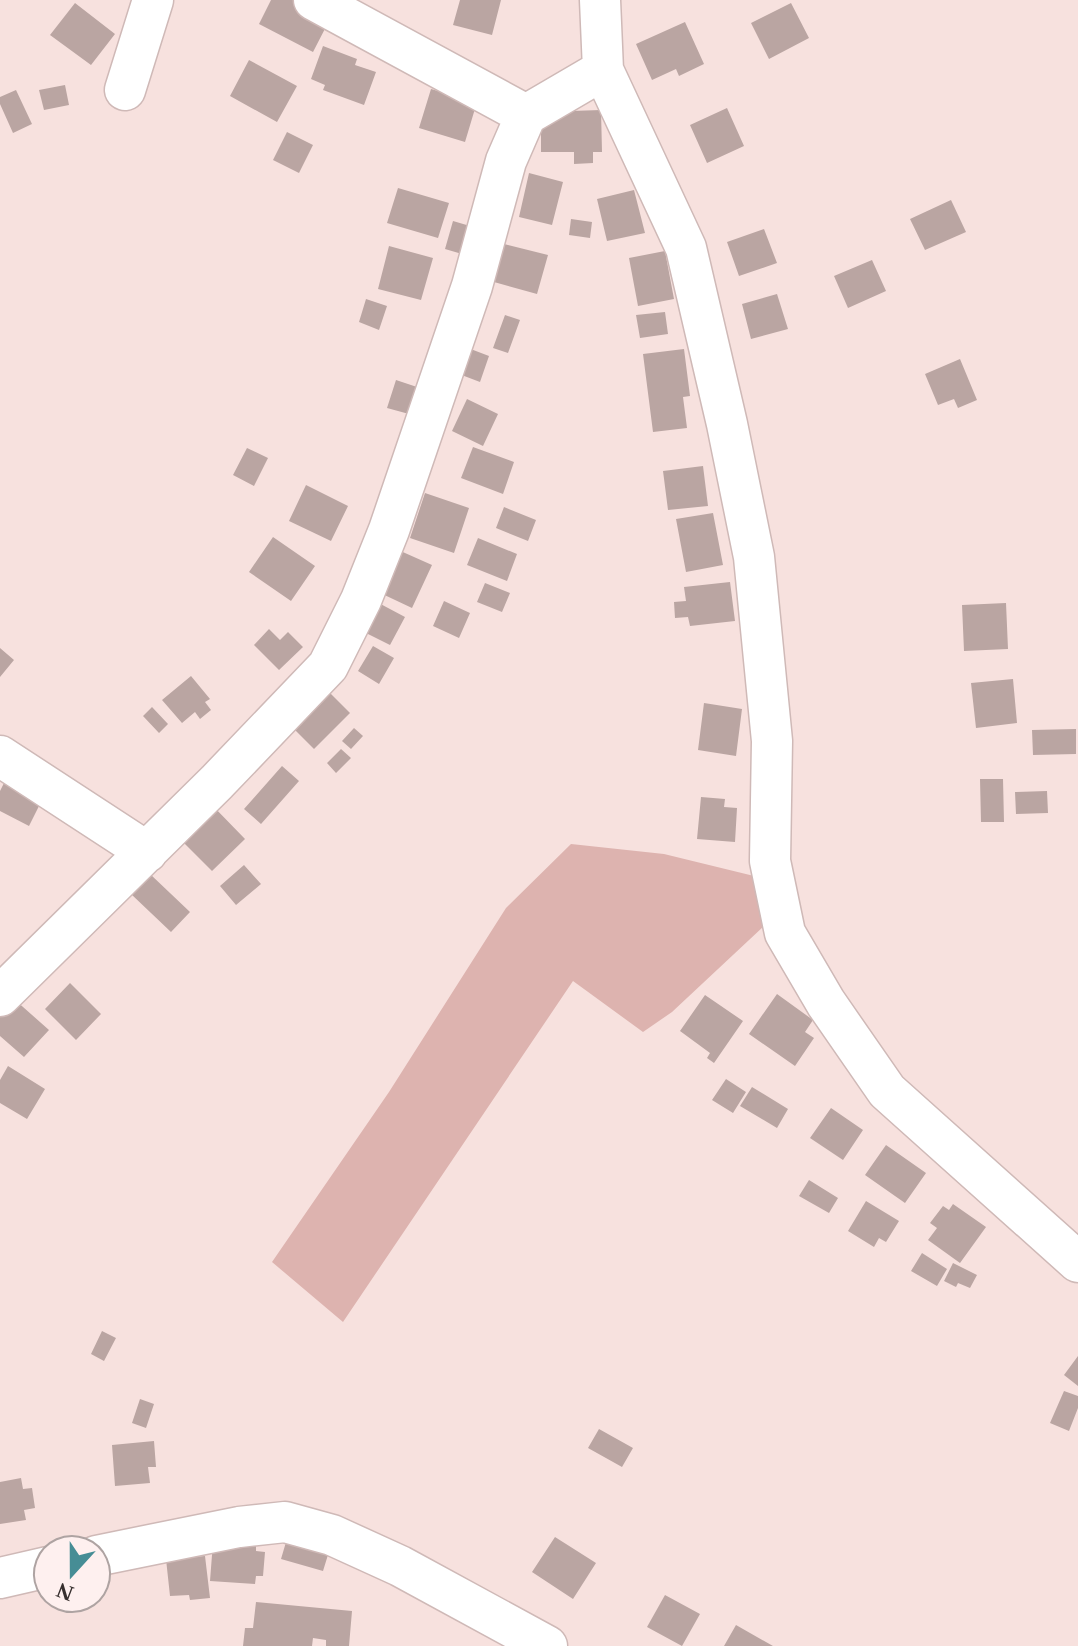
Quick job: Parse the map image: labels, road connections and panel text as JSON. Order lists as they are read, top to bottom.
{
  "north": "bottom"
}
